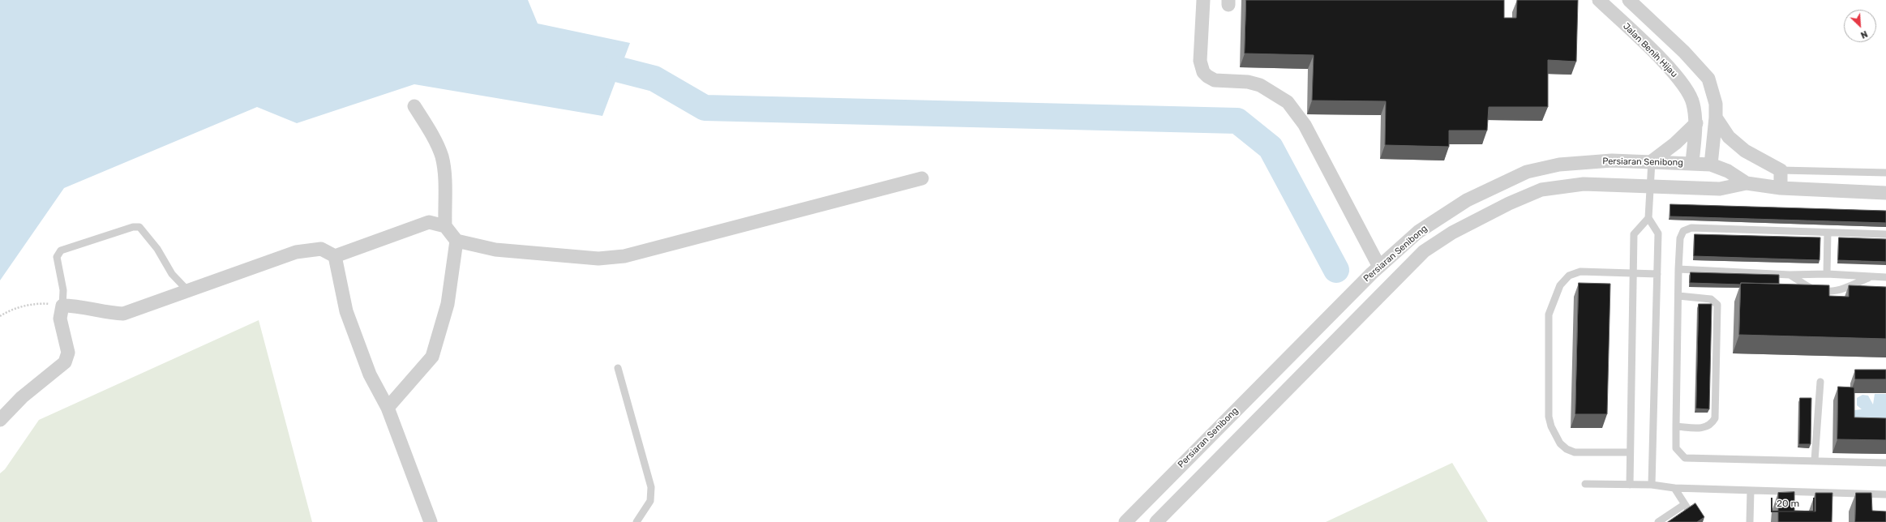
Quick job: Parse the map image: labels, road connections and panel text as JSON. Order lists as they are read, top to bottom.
{
  "streets": {
    "street": ["Jalan Benih Hijau", "Persiaran Senibong"]
  },
  "crossings": [
    ["Jalan Benih Hijau", "Persiaran Senibong"]
  ],
  "scale_bar": "20 m",
  "north": "bottom right"
}
